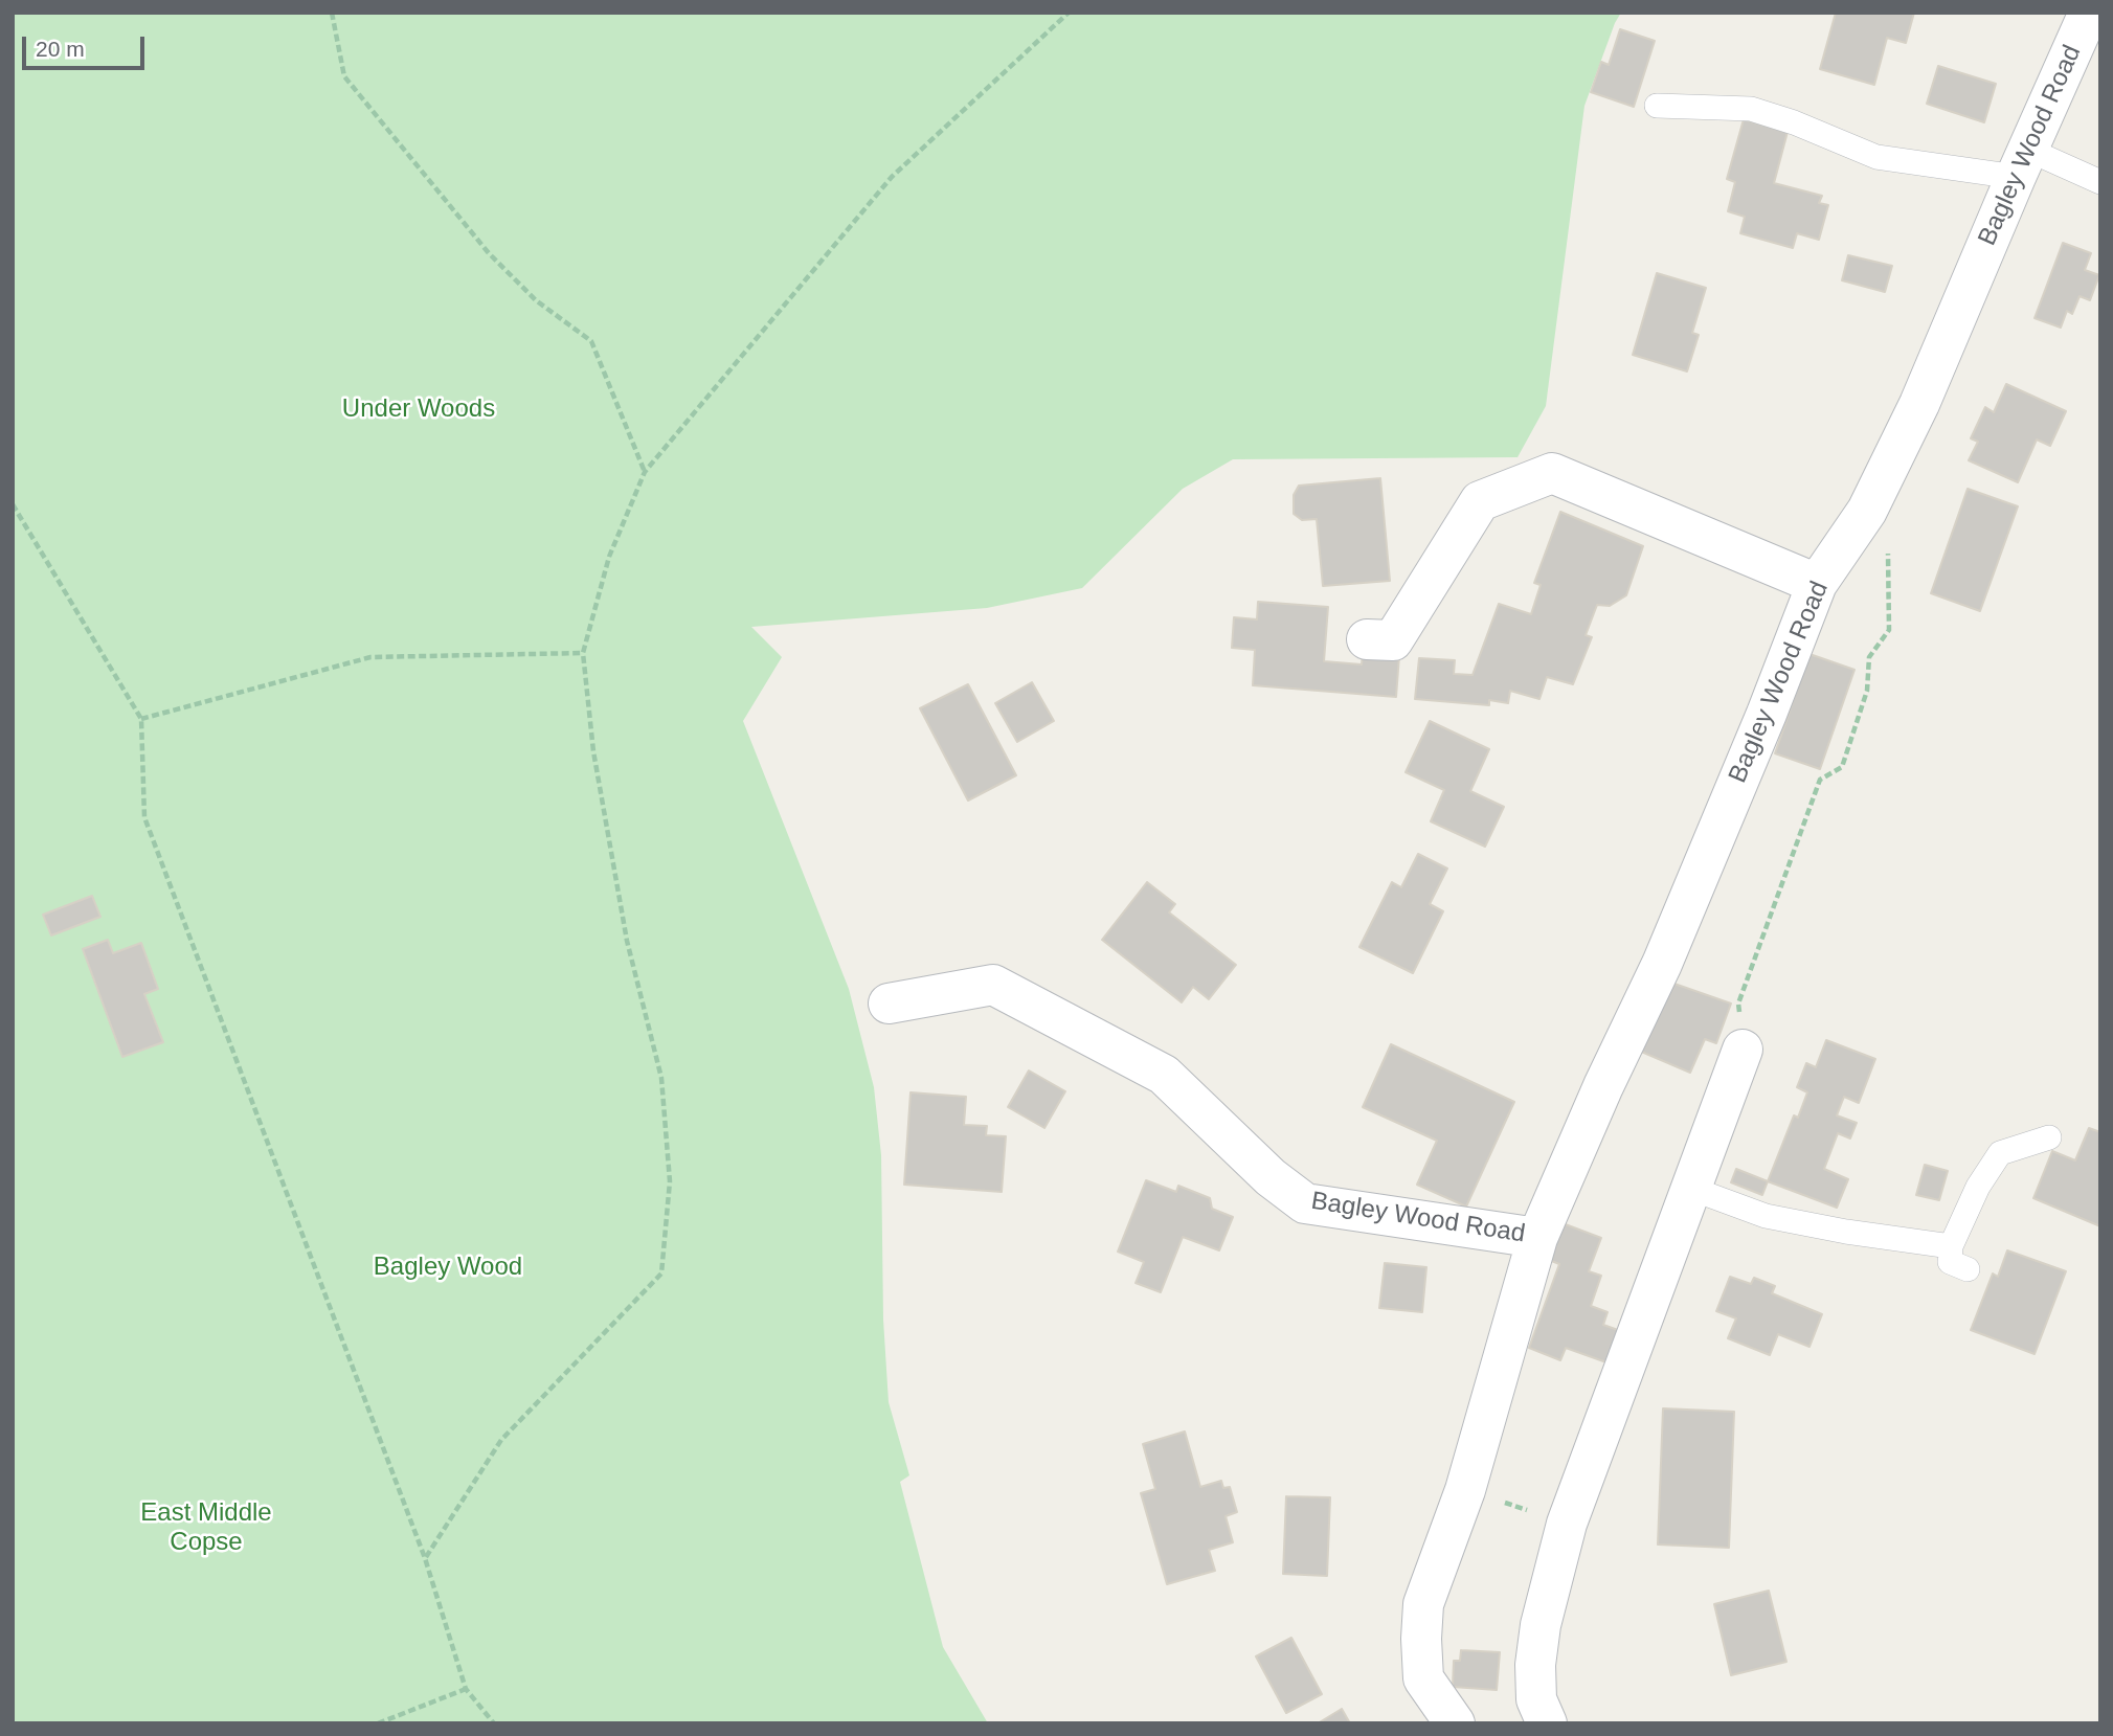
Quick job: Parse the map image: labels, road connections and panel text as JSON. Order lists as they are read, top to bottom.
{
  "streets": {
    "street": ["Bagley Wood Road"]
  },
  "parks": ["Under Woods", "Bagley Wood", "East Middle Copse"],
  "scale_bar": "20 m"
}
